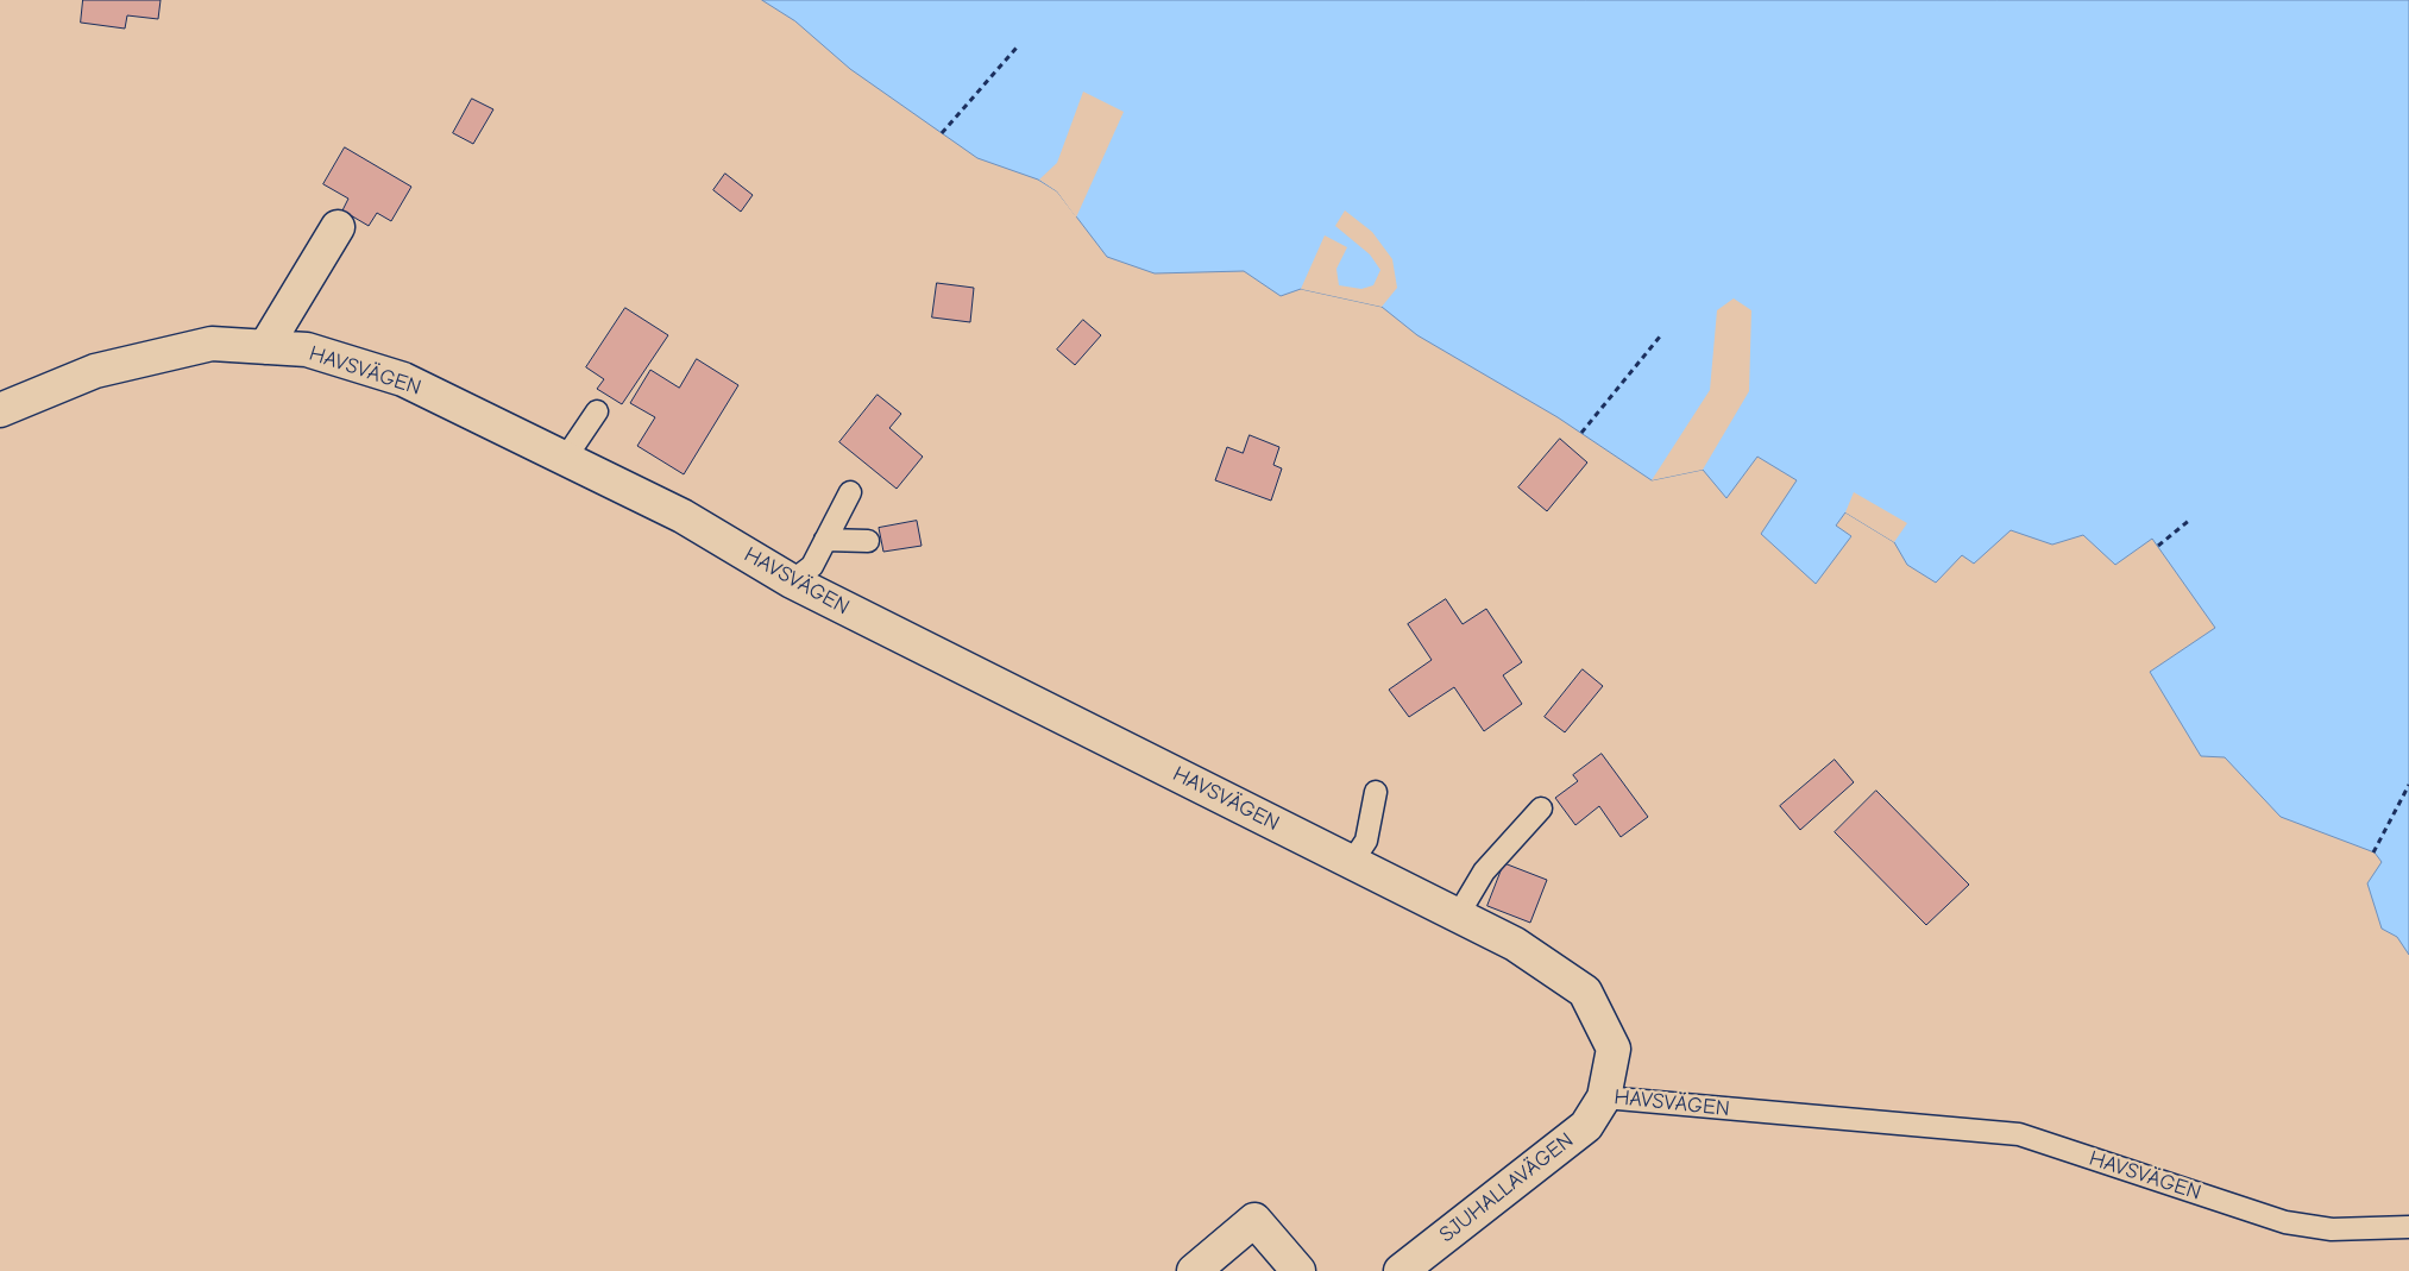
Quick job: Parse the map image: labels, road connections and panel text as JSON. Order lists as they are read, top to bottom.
{
  "streets": {
    "street": ["HAVSVÄGEN", "SJUHALLAVÄGEN"]
  },
  "crossings": [
    ["HAVSVÄGEN", "SJUHALLAVÄGEN"]
  ]
}
